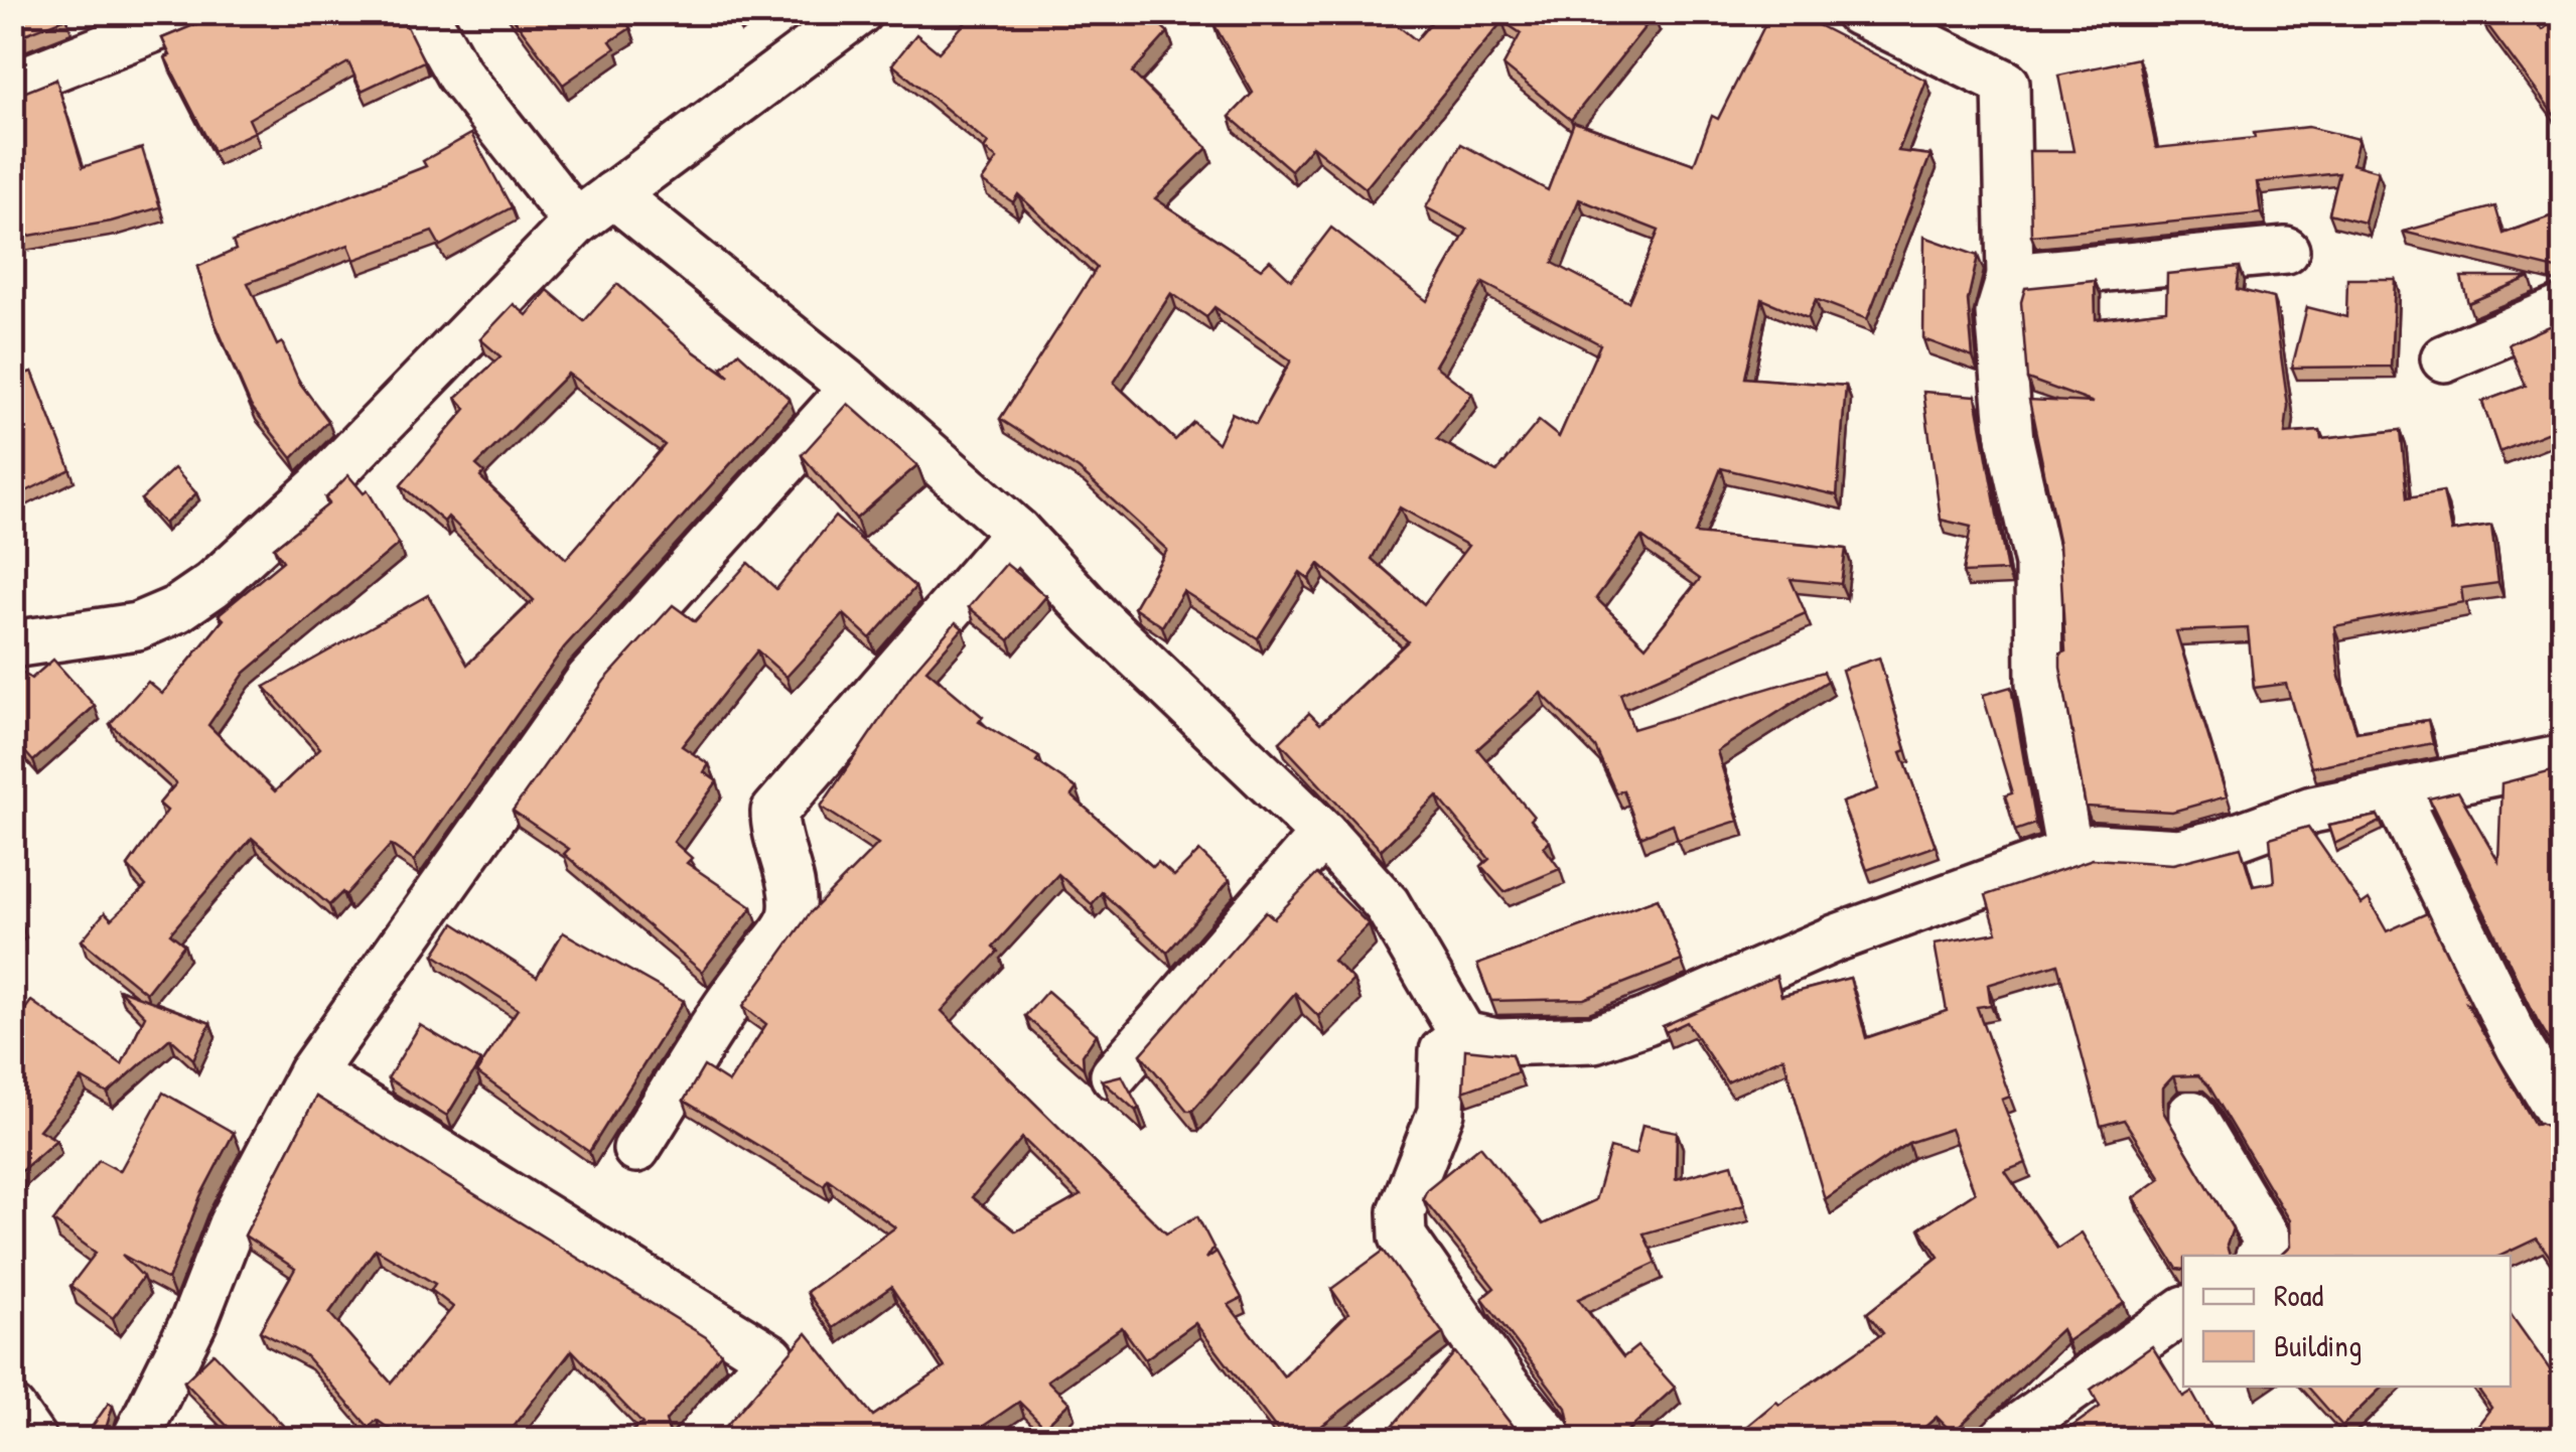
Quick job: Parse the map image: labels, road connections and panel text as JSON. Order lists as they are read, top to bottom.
{
  "legend": ["Road", "Building"]
}
